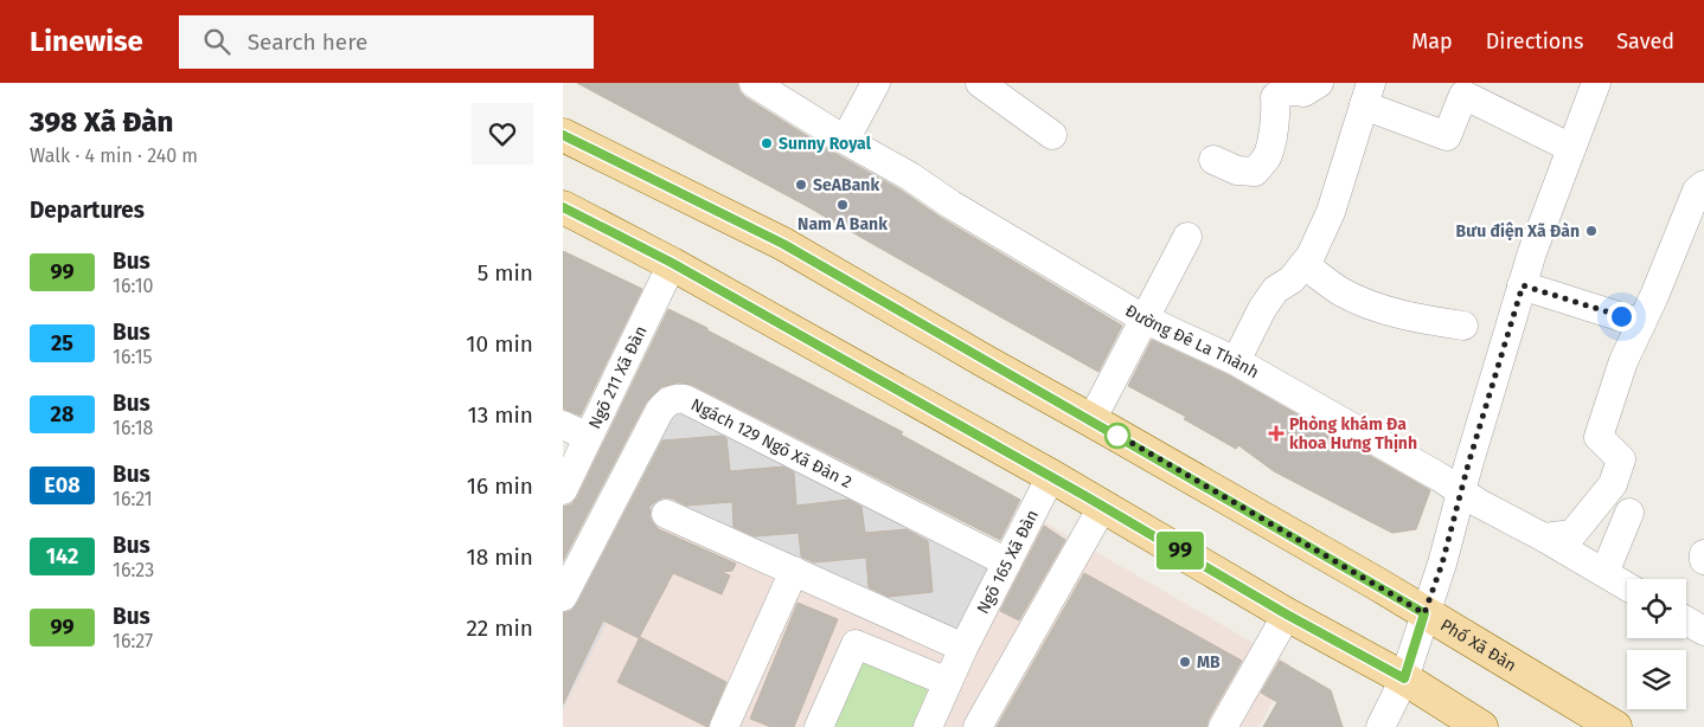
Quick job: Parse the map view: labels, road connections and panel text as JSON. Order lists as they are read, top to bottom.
{
  "streets": {
    "main road": ["Phố Xã Đàn"],
    "street": [
      "Đường Đê La Thành",
      "Ngõ 211 Xã Đàn",
      "Ngách 129 Ngõ Xã Đàn 2",
      "Ngõ 165 Xã Đàn"
    ]
  },
  "crossings": [
    ["Ngách 129 Ngõ Xã Đàn 2", "Ngõ 165 Xã Đàn"]
  ],
  "places": {
    "other": [
      "Sunny Royal",
      "SeABank",
      "Nam A Bank",
      "Bưu điện Xã Đàn",
      "MB"
    ],
    "health": ["Phòng khám Đa khoa Hưng Thịnh"]
  },
  "lines": ["bus line 99"],
  "page": {
    "header": "Linewise",
    "search": "Search here",
    "nav": ["Map", "Directions", "Saved"],
    "heading": [
      ["398 Xã Đàn", "Walk · 4 min · 240 m"],
      "Departures"
    ],
    "on_map": "99",
    "list": [
      {
        "mark": "99",
        "name": "Bus",
        "note": "16:10",
        "value": "5 min"
      },
      {
        "mark": "25",
        "name": "Bus",
        "note": "16:15",
        "value": "10 min"
      },
      {
        "mark": "28",
        "name": "Bus",
        "note": "16:18",
        "value": "13 min"
      },
      {
        "mark": "E08",
        "name": "Bus",
        "note": "16:21",
        "value": "16 min"
      },
      {
        "mark": "142",
        "name": "Bus",
        "note": "16:23",
        "value": "18 min"
      },
      {
        "mark": "99",
        "name": "Bus",
        "note": "16:27",
        "value": "22 min"
      }
    ]
  }
}
